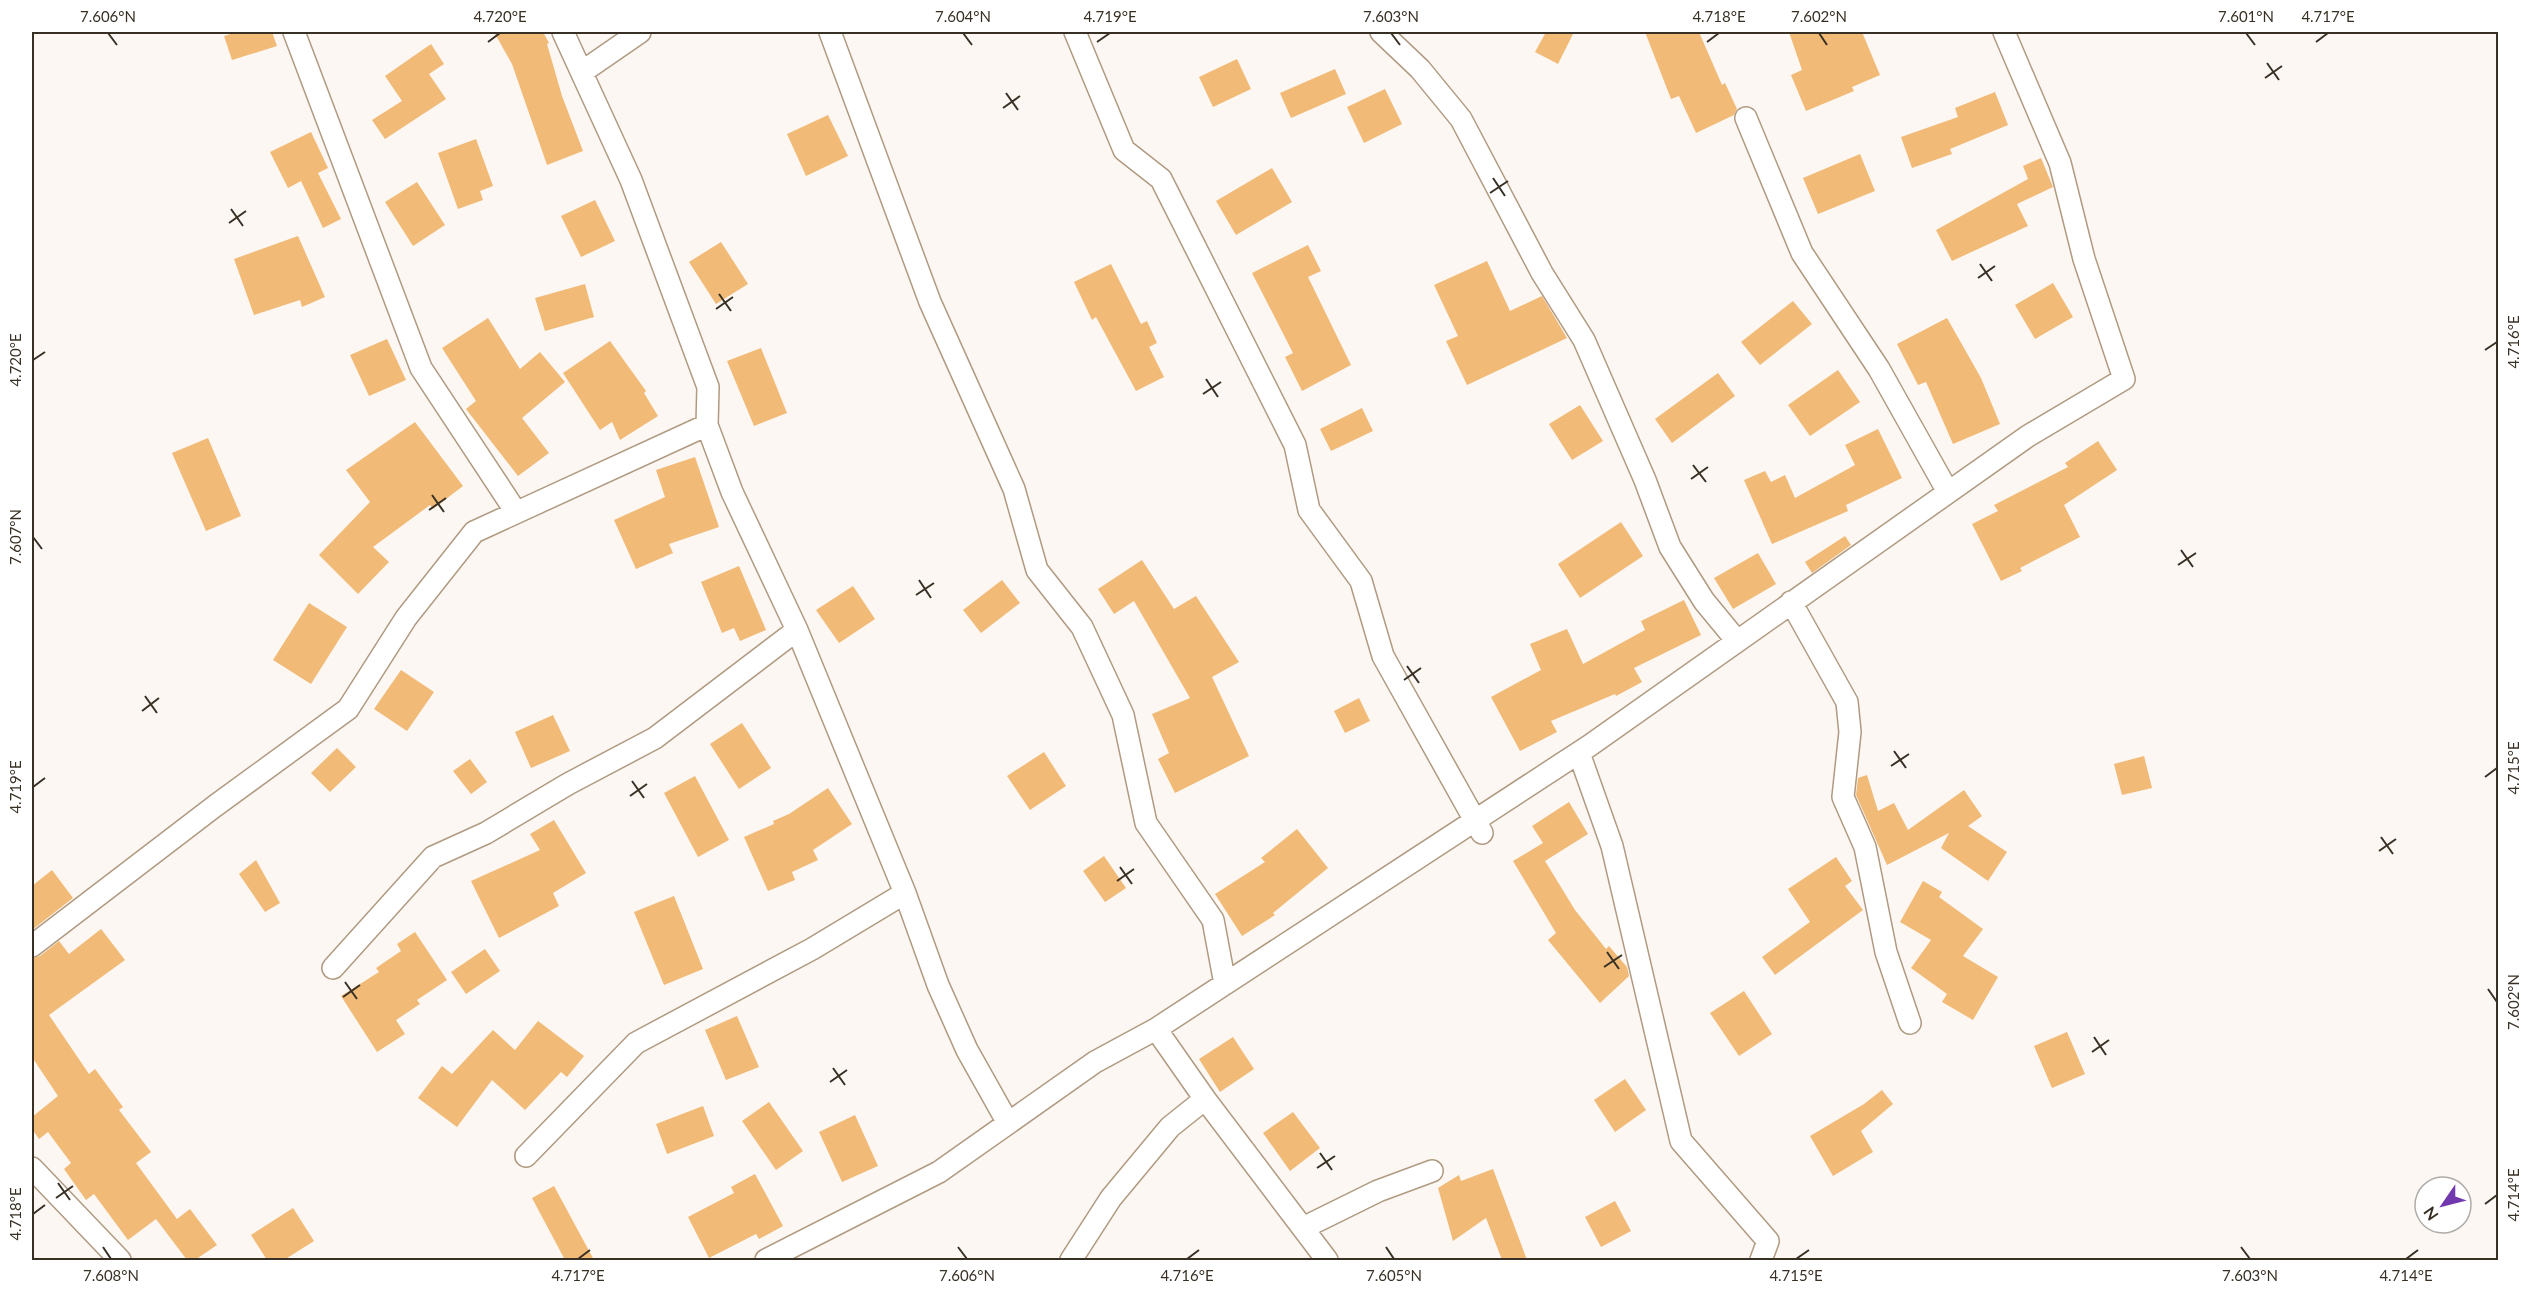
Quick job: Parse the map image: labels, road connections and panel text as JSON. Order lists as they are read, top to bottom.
{
  "north": "bottom left",
  "coordinates": [
    "7.606°N",
    "4.720°E",
    "7.604°N",
    "4.719°E",
    "7.603°N",
    "4.718°E",
    "7.602°N",
    "7.601°N",
    "4.717°E",
    "4.716°E",
    "7.607°N",
    "4.715°E",
    "4.714°E",
    "7.608°N",
    "7.605°N"
  ]
}
